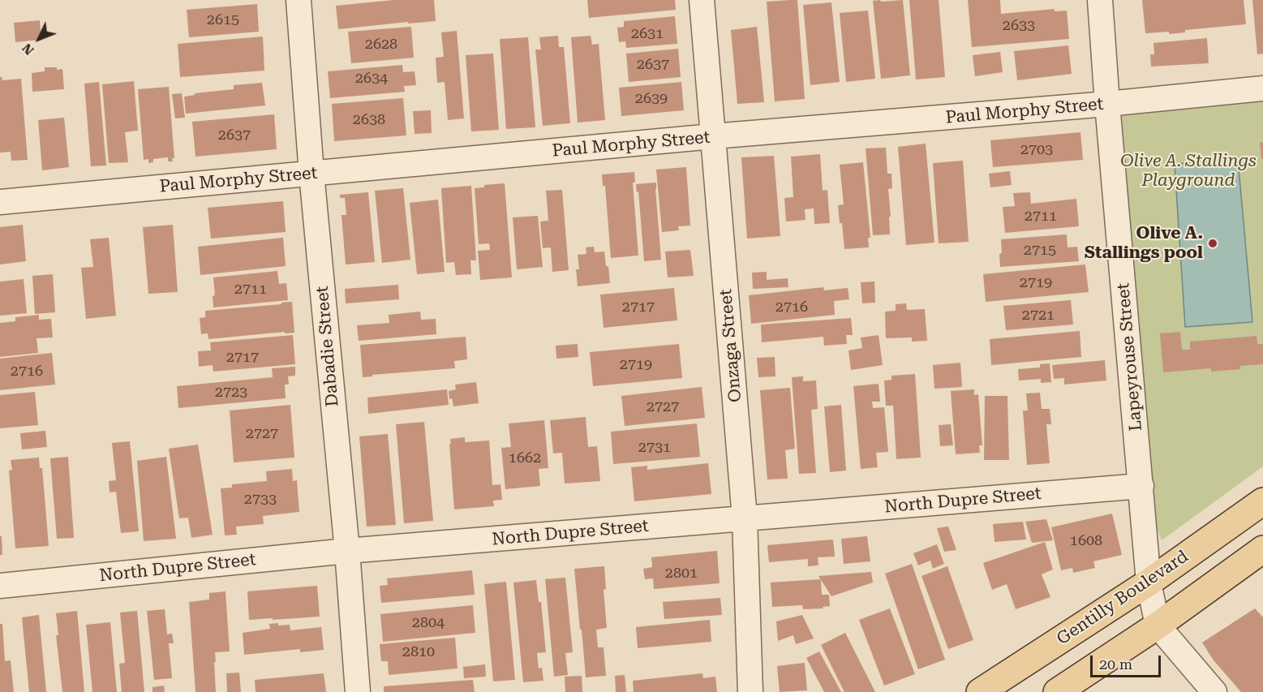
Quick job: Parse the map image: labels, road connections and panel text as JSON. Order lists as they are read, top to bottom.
{
  "streets": {
    "main road": ["Gentilly Boulevard"],
    "street": [
      "Paul Morphy Street",
      "Onzaga Street",
      "Dabadie Street",
      "Lapeyrouse Street",
      "North Dupre Street"
    ]
  },
  "crossings": [
    ["Paul Morphy Street", "Onzaga Street"],
    ["Paul Morphy Street", "Dabadie Street"],
    ["Paul Morphy Street", "Lapeyrouse Street"],
    ["Onzaga Street", "North Dupre Street"],
    ["Dabadie Street", "North Dupre Street"],
    ["Lapeyrouse Street", "North Dupre Street"],
    ["Lapeyrouse Street", "Gentilly Boulevard"]
  ],
  "parks": ["Olive A. Stallings Playground"],
  "places": ["Olive A. Stallings pool"],
  "house_numbers": [
    "2615",
    "2633",
    "2631",
    "2628",
    "2637",
    "2634",
    "2639",
    "2638",
    "2637",
    "2703",
    "2711",
    "2715",
    "2719",
    "2711",
    "2717",
    "2716",
    "2721",
    "2717",
    "2719",
    "2716",
    "2723",
    "2727",
    "2727",
    "2731",
    "1662",
    "2733",
    "1608",
    "2801",
    "2804",
    "2810"
  ],
  "scale_bar": "20 m",
  "north": "bottom left"
}
